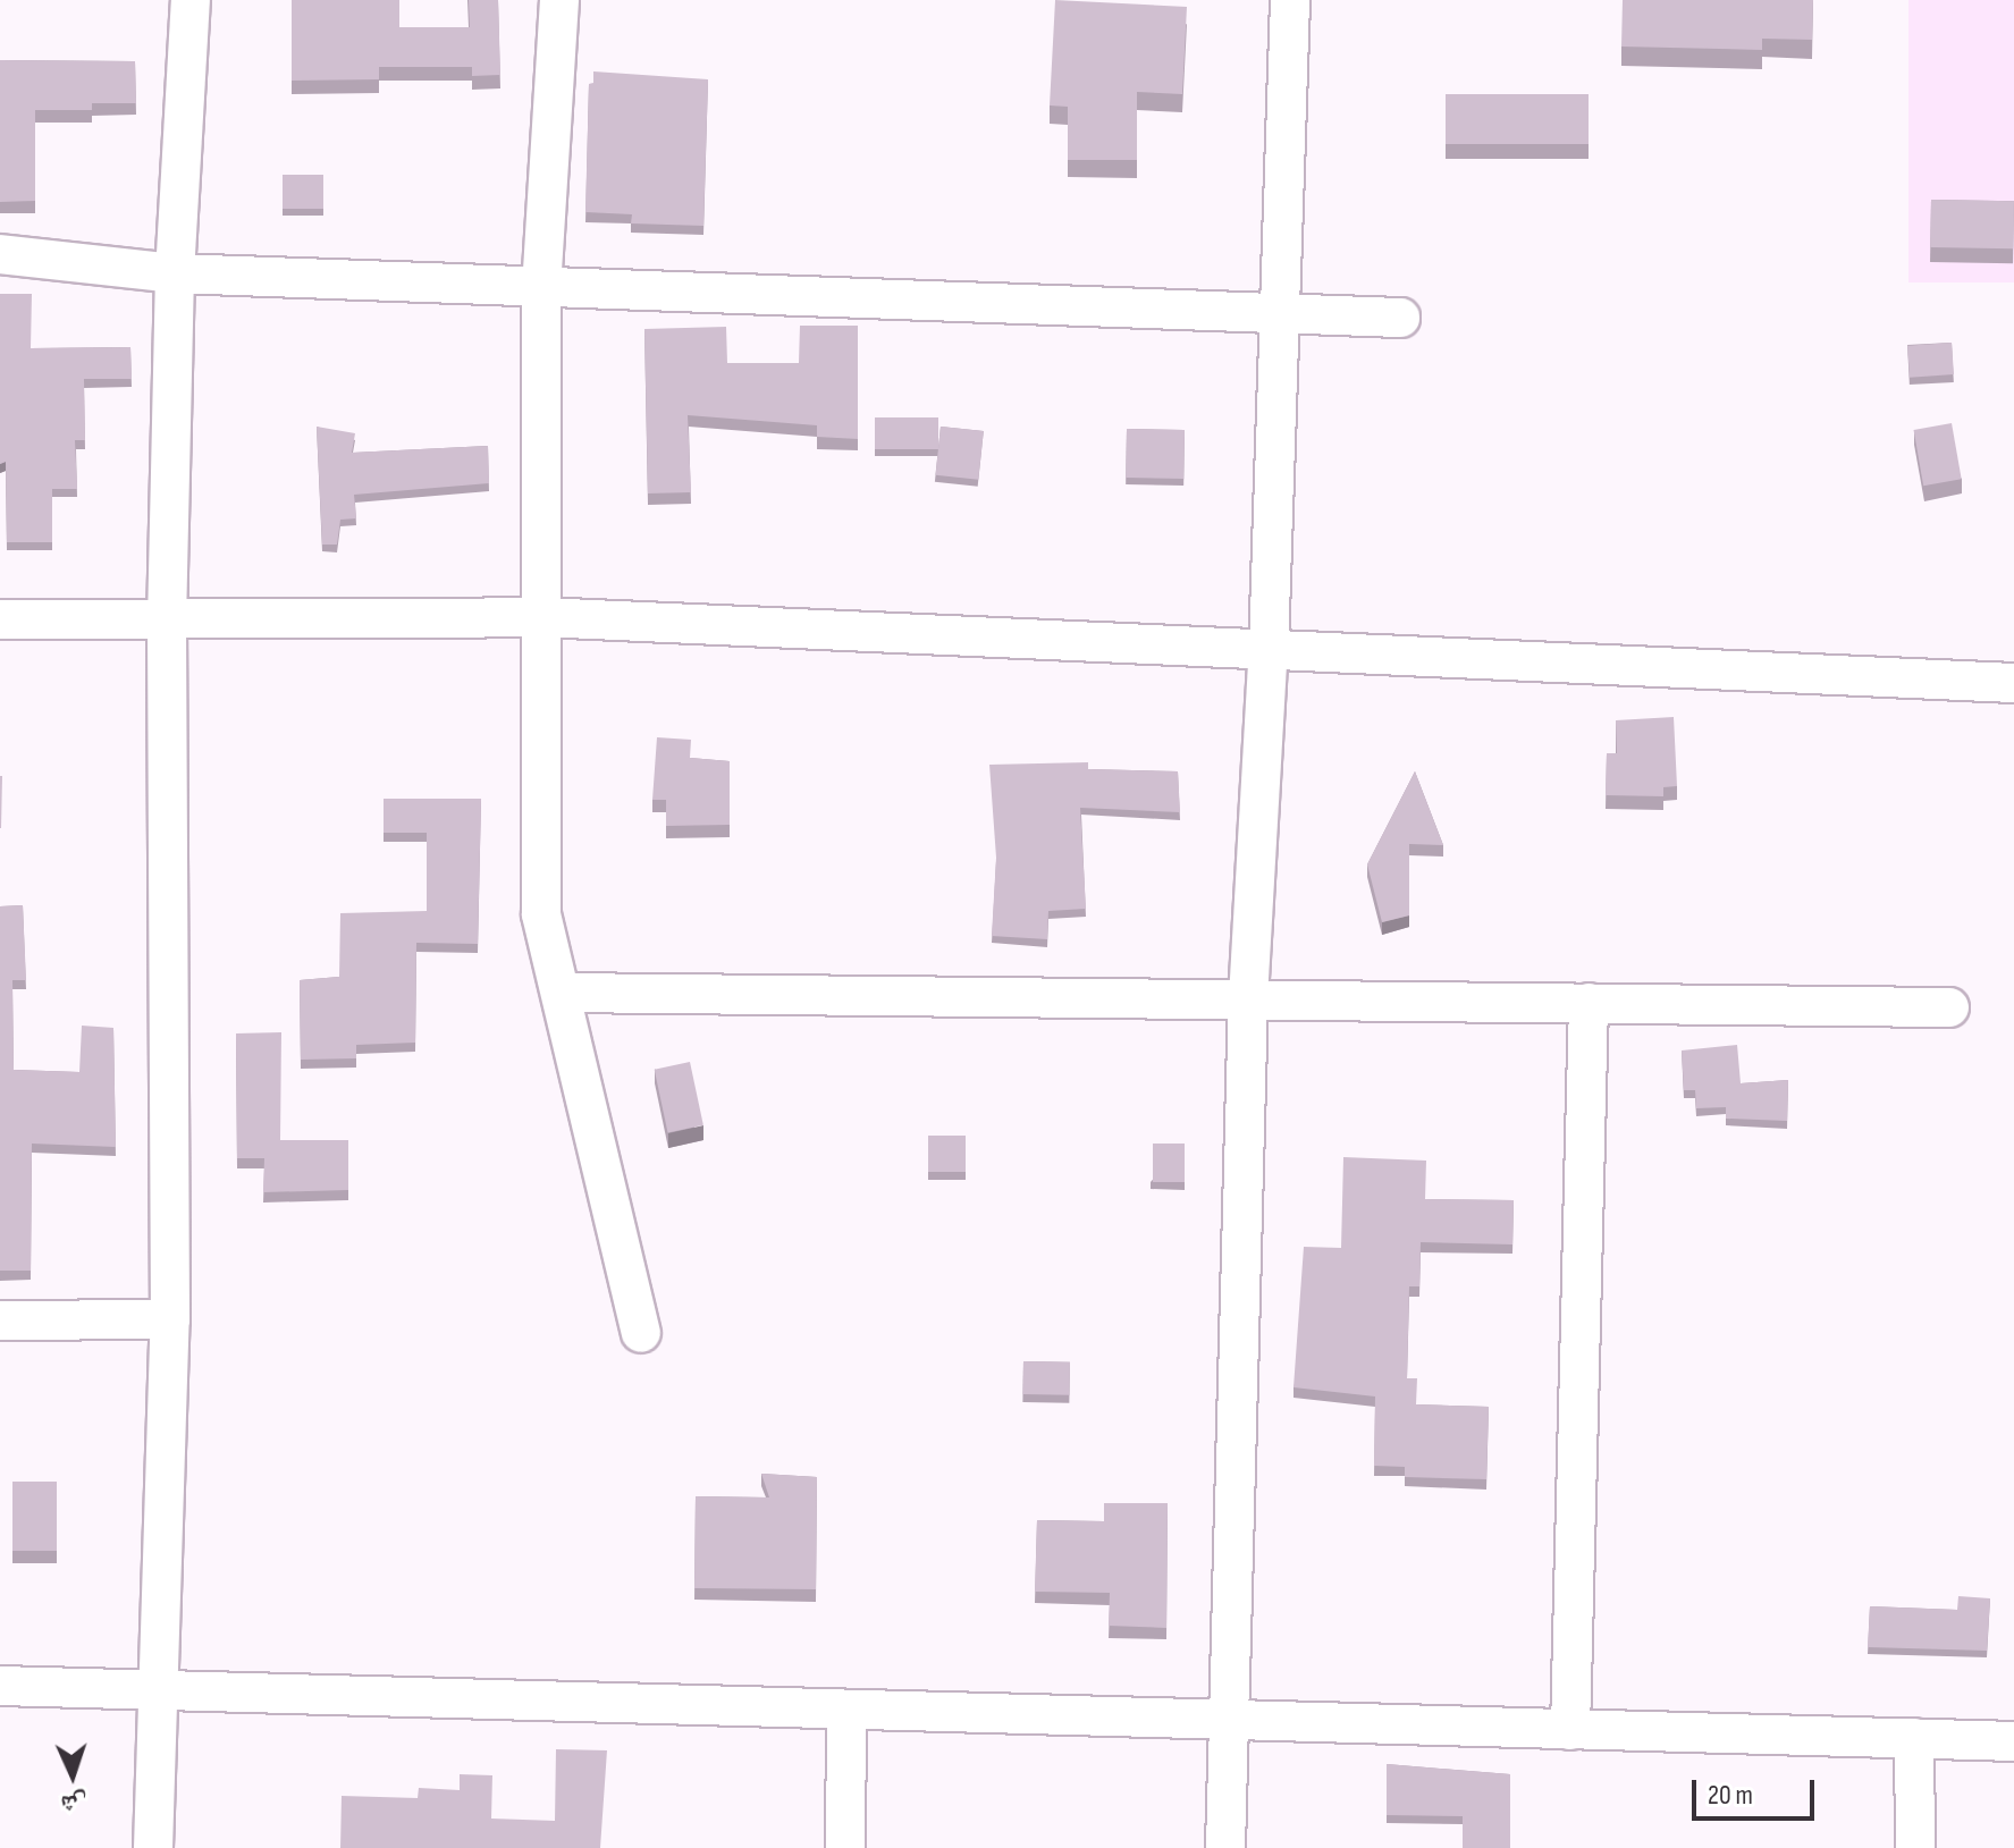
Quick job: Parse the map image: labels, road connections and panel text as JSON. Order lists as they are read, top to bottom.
{
  "scale_bar": "20 m",
  "north": "bottom"
}
